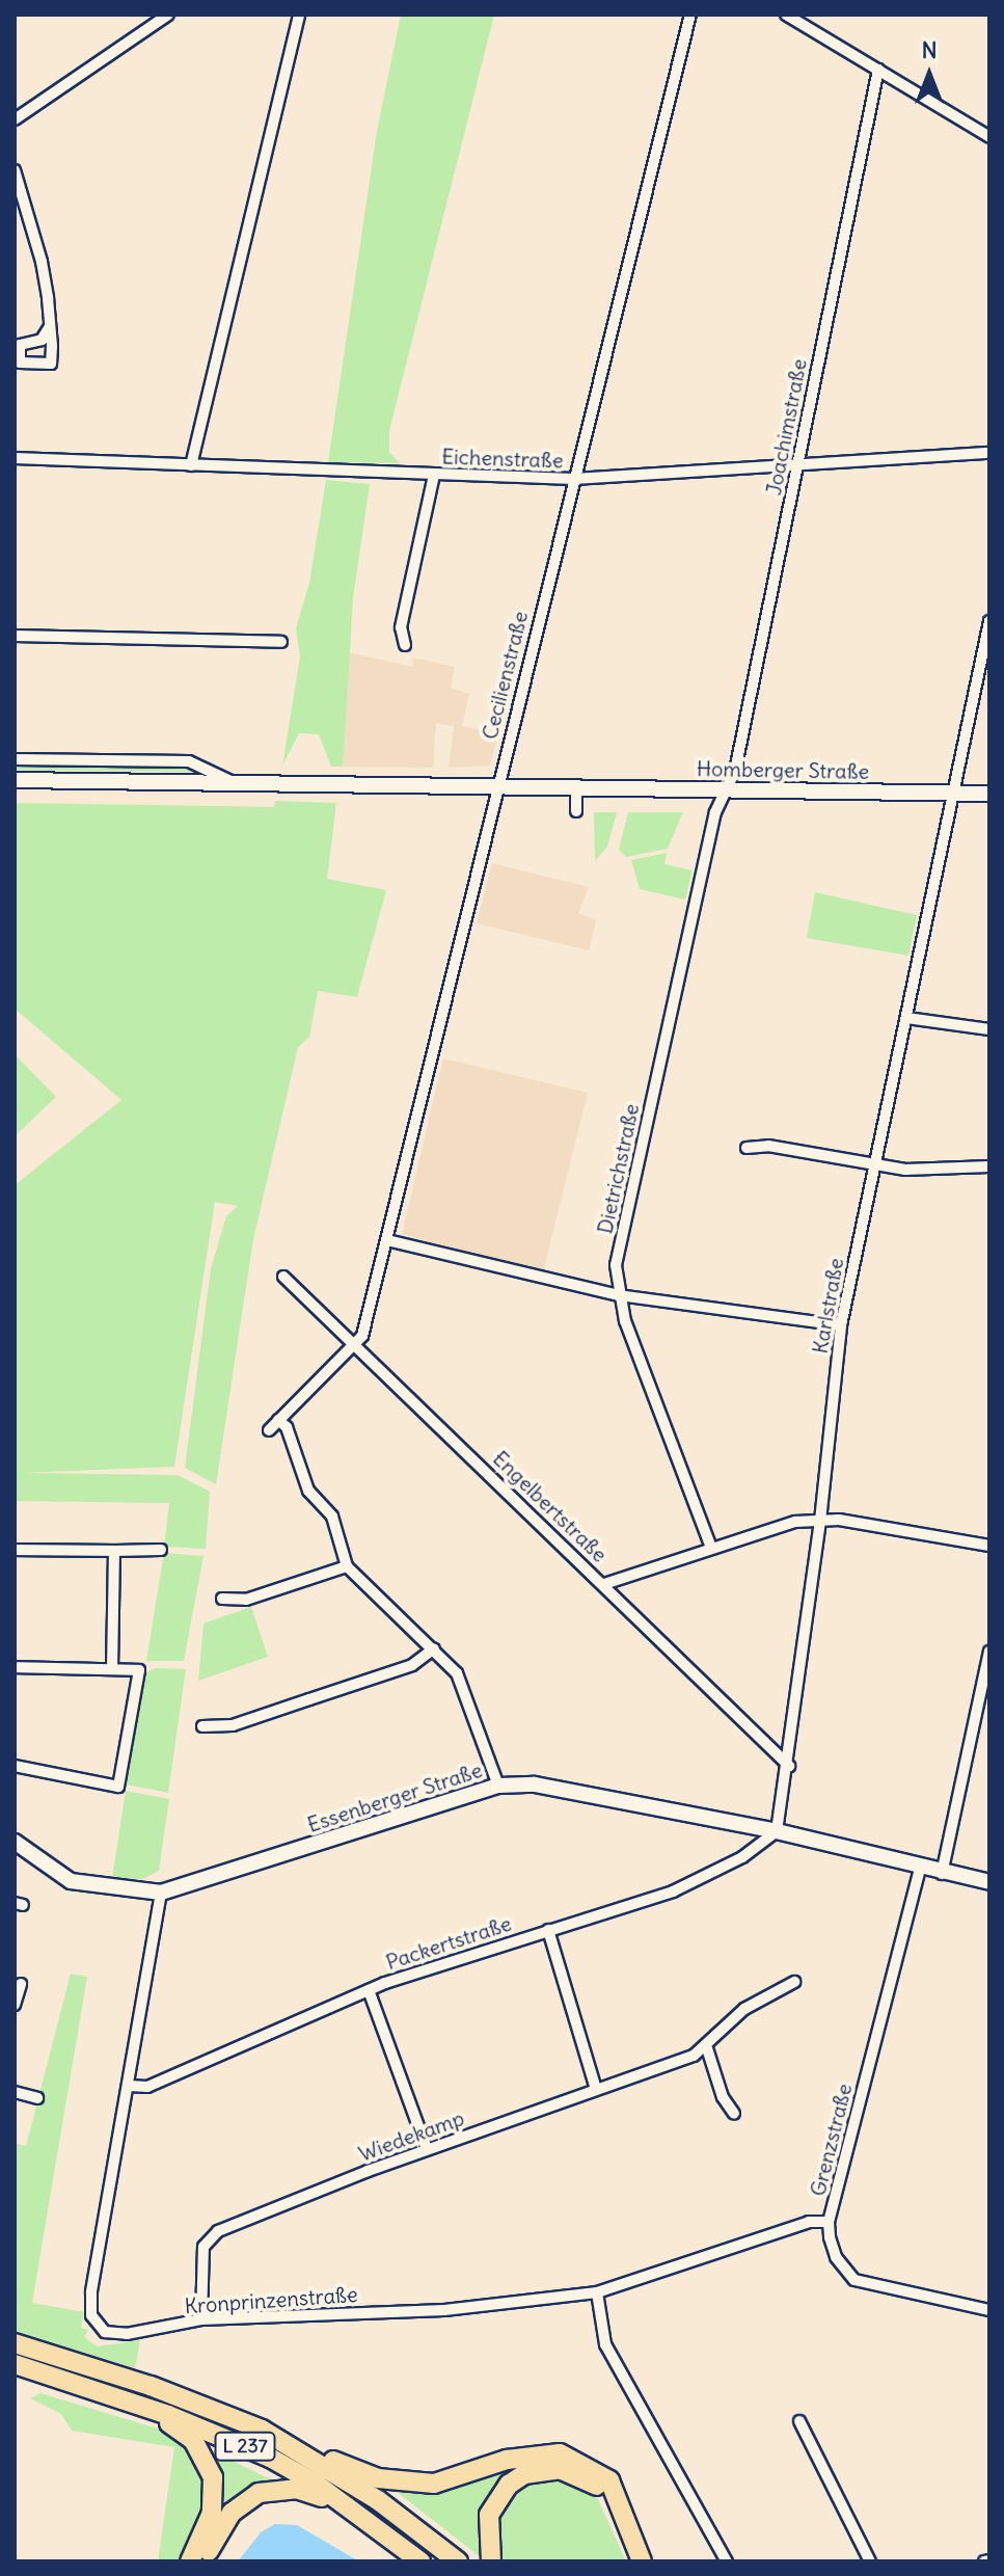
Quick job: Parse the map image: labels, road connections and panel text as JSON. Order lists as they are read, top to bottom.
{
  "streets": {
    "highway": ["L 237"],
    "street": [
      "Joachimstraße",
      "Eichenstraße",
      "Cecilienstraße",
      "Homberger Straße",
      "Dietrichstraße",
      "Karlstraße",
      "Engelbertstraße",
      "Essenberger Straße",
      "Packertstraße",
      "Wiedekamp",
      "Grenzstraße",
      "Kronprinzenstraße"
    ]
  },
  "crossings": [
    ["Joachimstraße", "Eichenstraße"],
    ["Joachimstraße", "Homberger Straße"],
    ["Joachimstraße", "Dietrichstraße"],
    ["Eichenstraße", "Cecilienstraße"],
    ["Cecilienstraße", "Homberger Straße"],
    ["Cecilienstraße", "Engelbertstraße"],
    ["Homberger Straße", "Dietrichstraße"],
    ["Homberger Straße", "Karlstraße"],
    ["Karlstraße", "Engelbertstraße"],
    ["Karlstraße", "Essenberger Straße"],
    ["Karlstraße", "Packertstraße"],
    ["Essenberger Straße", "Packertstraße"],
    ["Essenberger Straße", "Grenzstraße"],
    ["Essenberger Straße", "Kronprinzenstraße"],
    ["Packertstraße", "Kronprinzenstraße"],
    ["Wiedekamp", "Kronprinzenstraße"],
    ["Grenzstraße", "Kronprinzenstraße"]
  ],
  "north": "top"
}
